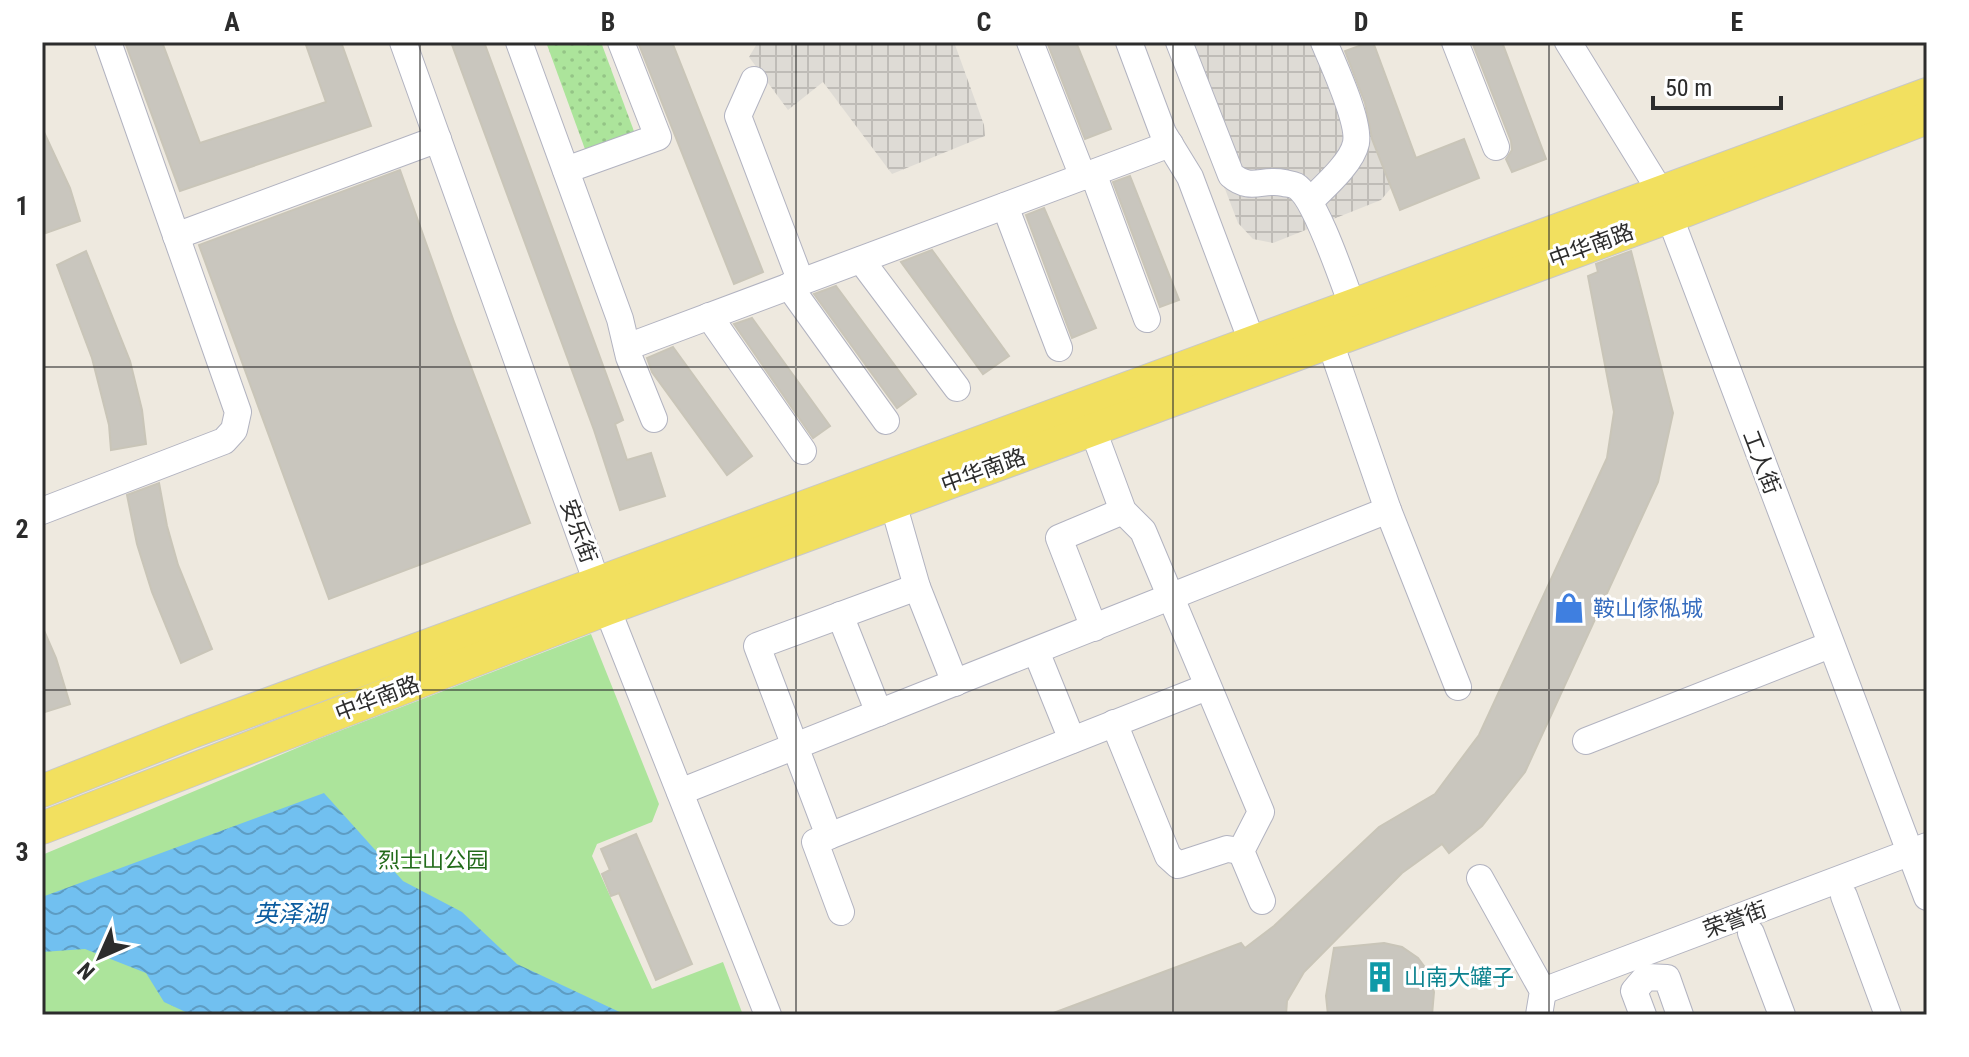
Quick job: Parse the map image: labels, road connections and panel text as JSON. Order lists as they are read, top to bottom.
{
  "streets": {
    "main road": ["中华南路"],
    "street": ["工人街", "安乐街", "荣誉街"]
  },
  "crossings": [
    ["中华南路", "工人街"],
    ["中华南路", "安乐街"],
    ["工人街", "荣誉街"]
  ],
  "water": ["英泽湖"],
  "parks": ["烈士山公园"],
  "places": {
    "shop": ["鞍山傢俬城"],
    "building": ["山南大罐子"]
  },
  "scale_bar": "50 m",
  "north": "bottom left",
  "grid": {
    "columns": [
      "A",
      "B",
      "C",
      "D",
      "E"
    ],
    "rows": ["1", "2", "3"]
  }
}
